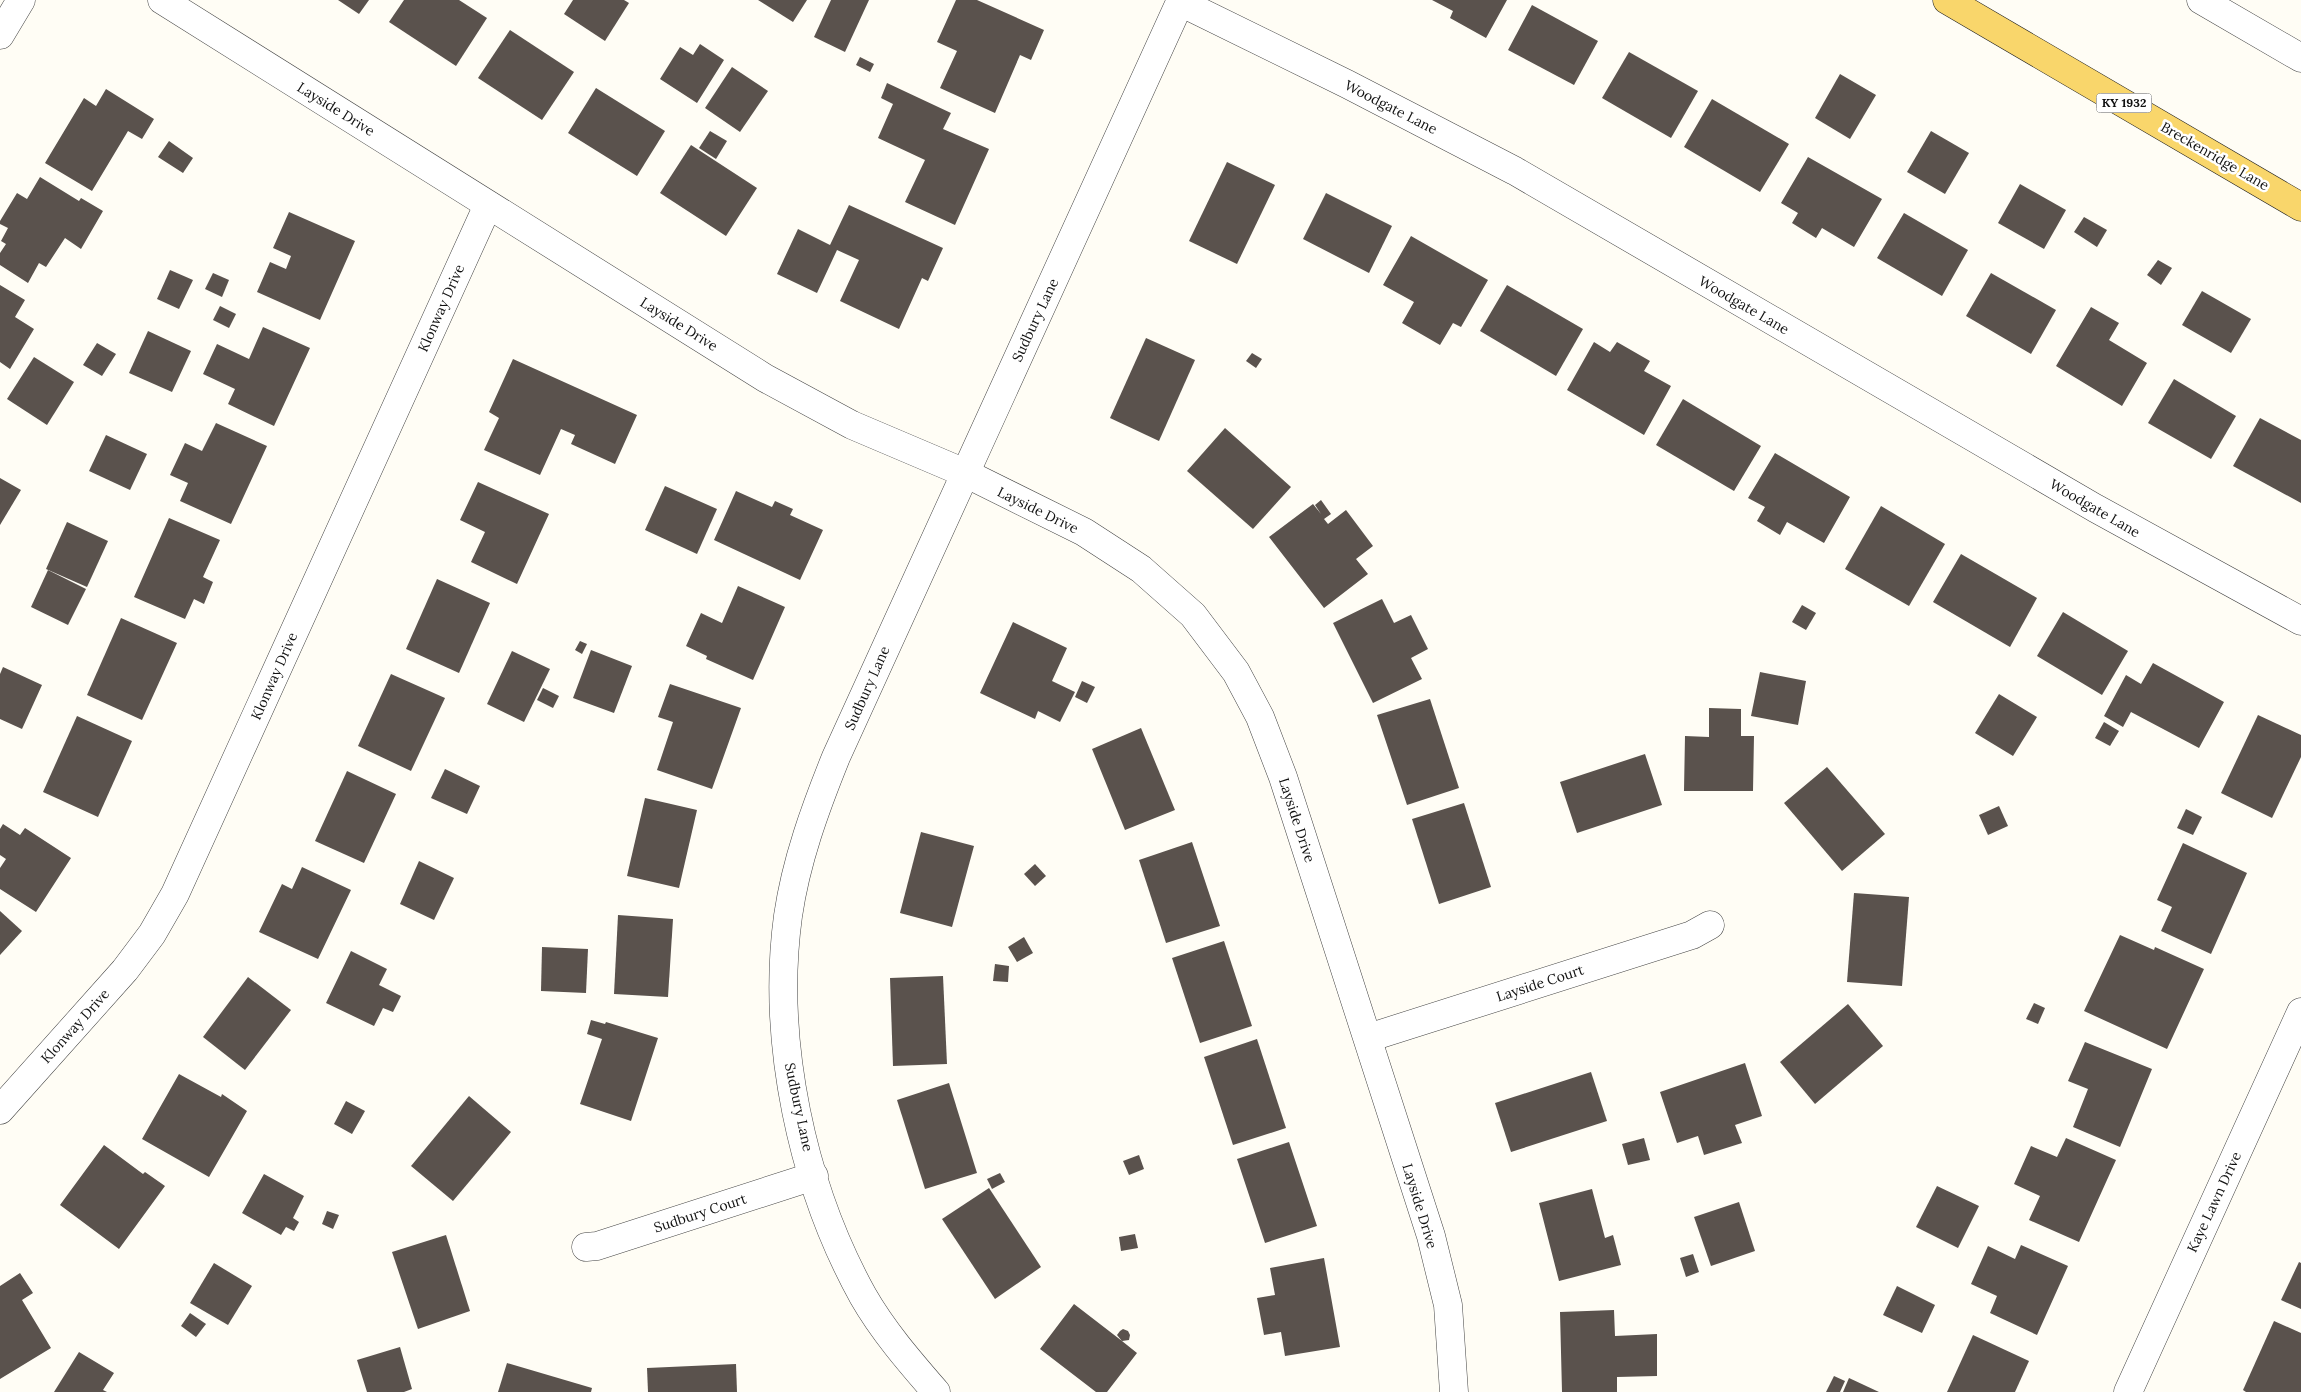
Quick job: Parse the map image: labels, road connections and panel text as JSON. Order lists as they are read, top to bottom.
{
  "streets": {
    "main road": ["KY 1932", "Breckenridge Lane"],
    "street": [
      "Woodgate Lane",
      "Layside Drive",
      "Klonway Drive",
      "Sudbury Lane",
      "Layside Court",
      "Kaye Lawn Drive",
      "Sudbury Court"
    ]
  },
  "crossings": [
    ["Woodgate Lane", "Sudbury Lane"],
    ["Layside Drive", "Klonway Drive"],
    ["Layside Drive", "Sudbury Lane"],
    ["Layside Drive", "Layside Court"],
    ["Sudbury Lane", "Sudbury Court"]
  ]
}
